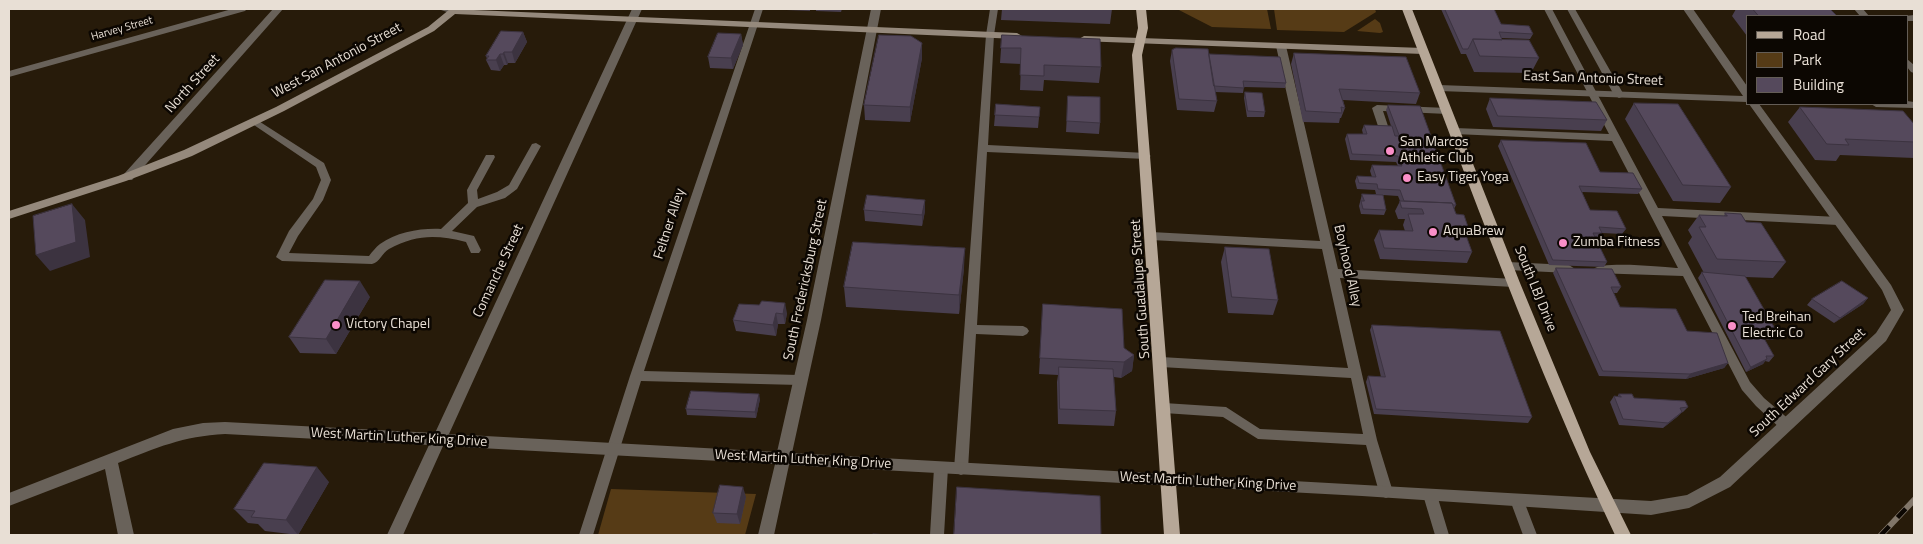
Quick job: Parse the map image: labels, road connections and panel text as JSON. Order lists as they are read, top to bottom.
{
  "streets": {
    "main road": ["South Guadalupe Street", "South LBJ Drive"],
    "street": [
      "Harvey Street",
      "West San Antonio Street",
      "East San Antonio Street",
      "North Street",
      "Comanche Street",
      "South Fredericksburg Street",
      "South Edward Gary Street",
      "West Martin Luther King Drive"
    ],
    "lane": ["Feltner Alley", "Boyhood Alley"]
  },
  "crossings": [
    ["West San Antonio Street", "North Street"],
    ["West San Antonio Street", "Feltner Alley"],
    ["West San Antonio Street", "Comanche Street"],
    ["West San Antonio Street", "South Fredericksburg Street"],
    ["East San Antonio Street", "South LBJ Drive"],
    ["Feltner Alley", "West Martin Luther King Drive"],
    ["Boyhood Alley", "West Martin Luther King Drive"],
    ["Comanche Street", "West Martin Luther King Drive"],
    ["South Fredericksburg Street", "West Martin Luther King Drive"],
    ["South Guadalupe Street", "West Martin Luther King Drive"],
    ["South LBJ Drive", "South Edward Gary Street"],
    ["South LBJ Drive", "West Martin Luther King Drive"],
    ["South Edward Gary Street", "West Martin Luther King Drive"]
  ],
  "places": [
    "San Marcos Athletic Club",
    "Easy Tiger Yoga",
    "AquaBrew",
    "Zumba Fitness",
    "Victory Chapel",
    "Ted Breihan Electric Co"
  ],
  "legend": ["Road", "Park", "Building"]
}
